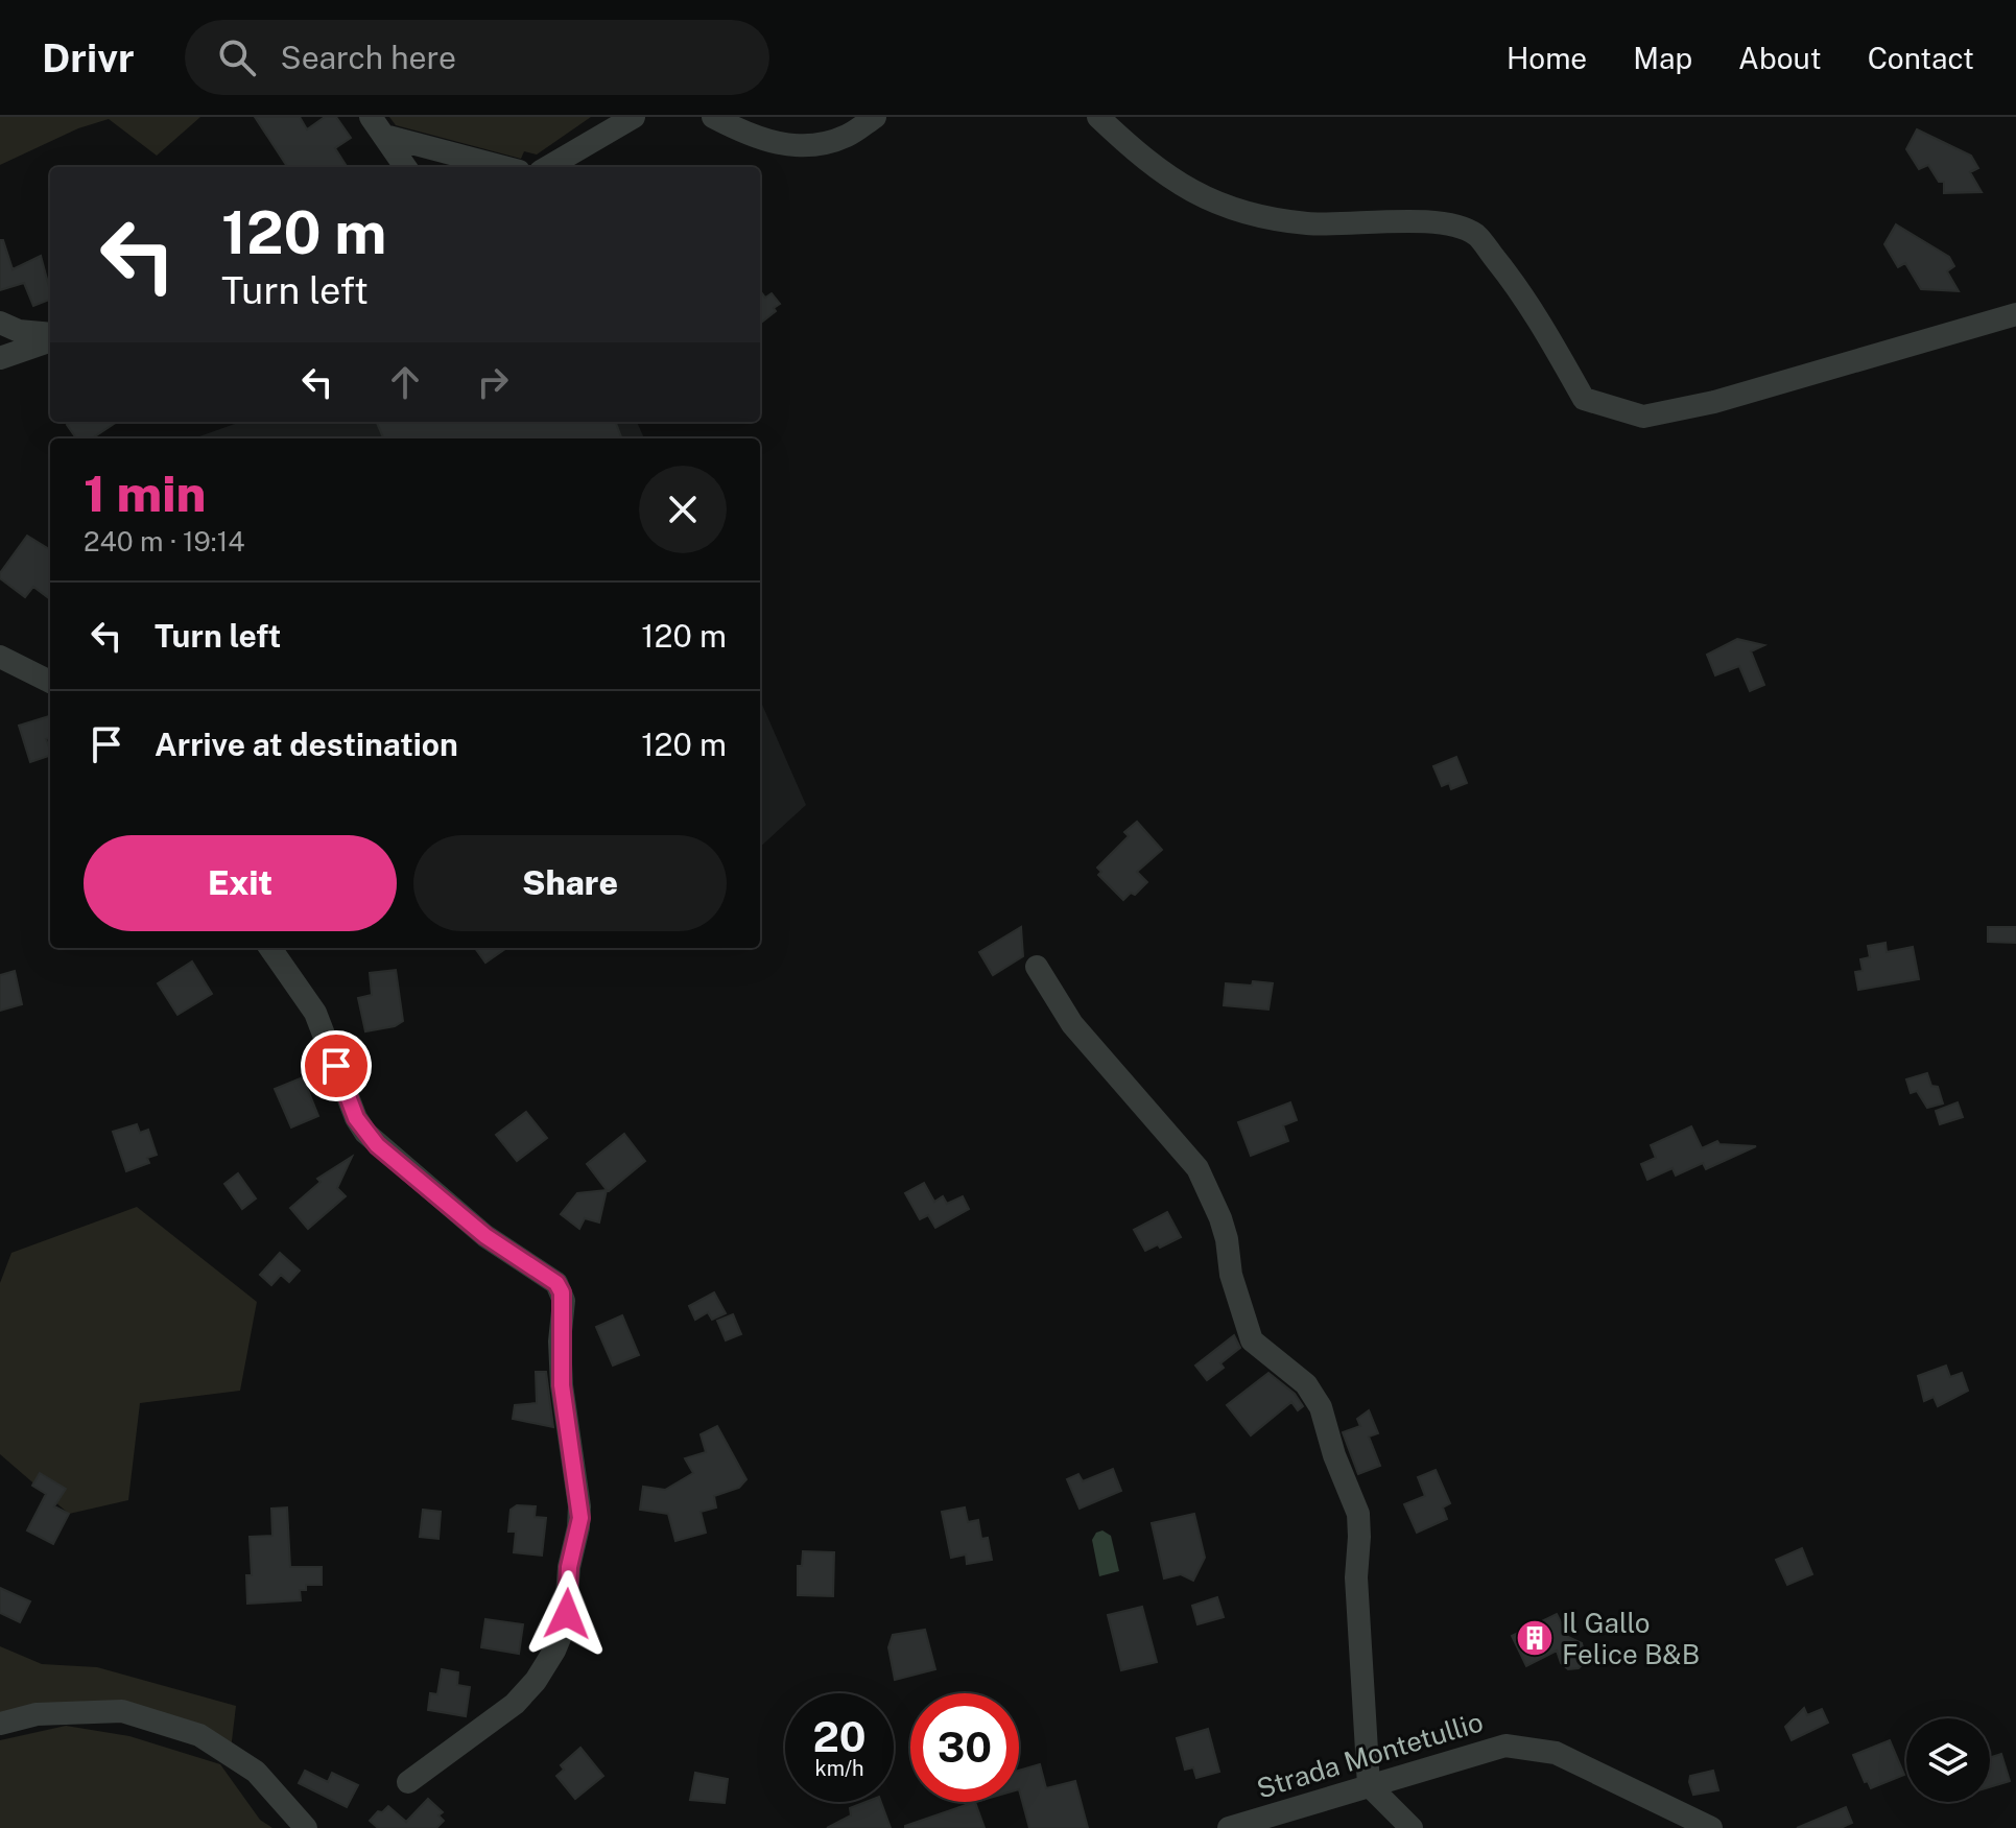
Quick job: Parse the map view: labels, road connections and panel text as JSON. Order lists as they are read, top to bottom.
{
  "streets": {
    "street": ["Strada Montetullio"]
  },
  "places": {
    "building": ["Il Gallo Felice B&B"]
  },
  "page": {
    "header": "Drivr",
    "search": "Search here",
    "nav": [
      "Home",
      "Map",
      "About",
      "Contact"
    ],
    "turn": ["120 m", "Turn left"],
    "heading": ["1 min", "240 m · 19:14"],
    "list": [
      {
        "name": "Turn left",
        "value": "120 m"
      },
      {
        "name": "Arrive at destination",
        "value": "120 m"
      }
    ],
    "buttons": ["Exit", "Share"],
    "speed": "20 km/h",
    "limit": "30"
  }
}
